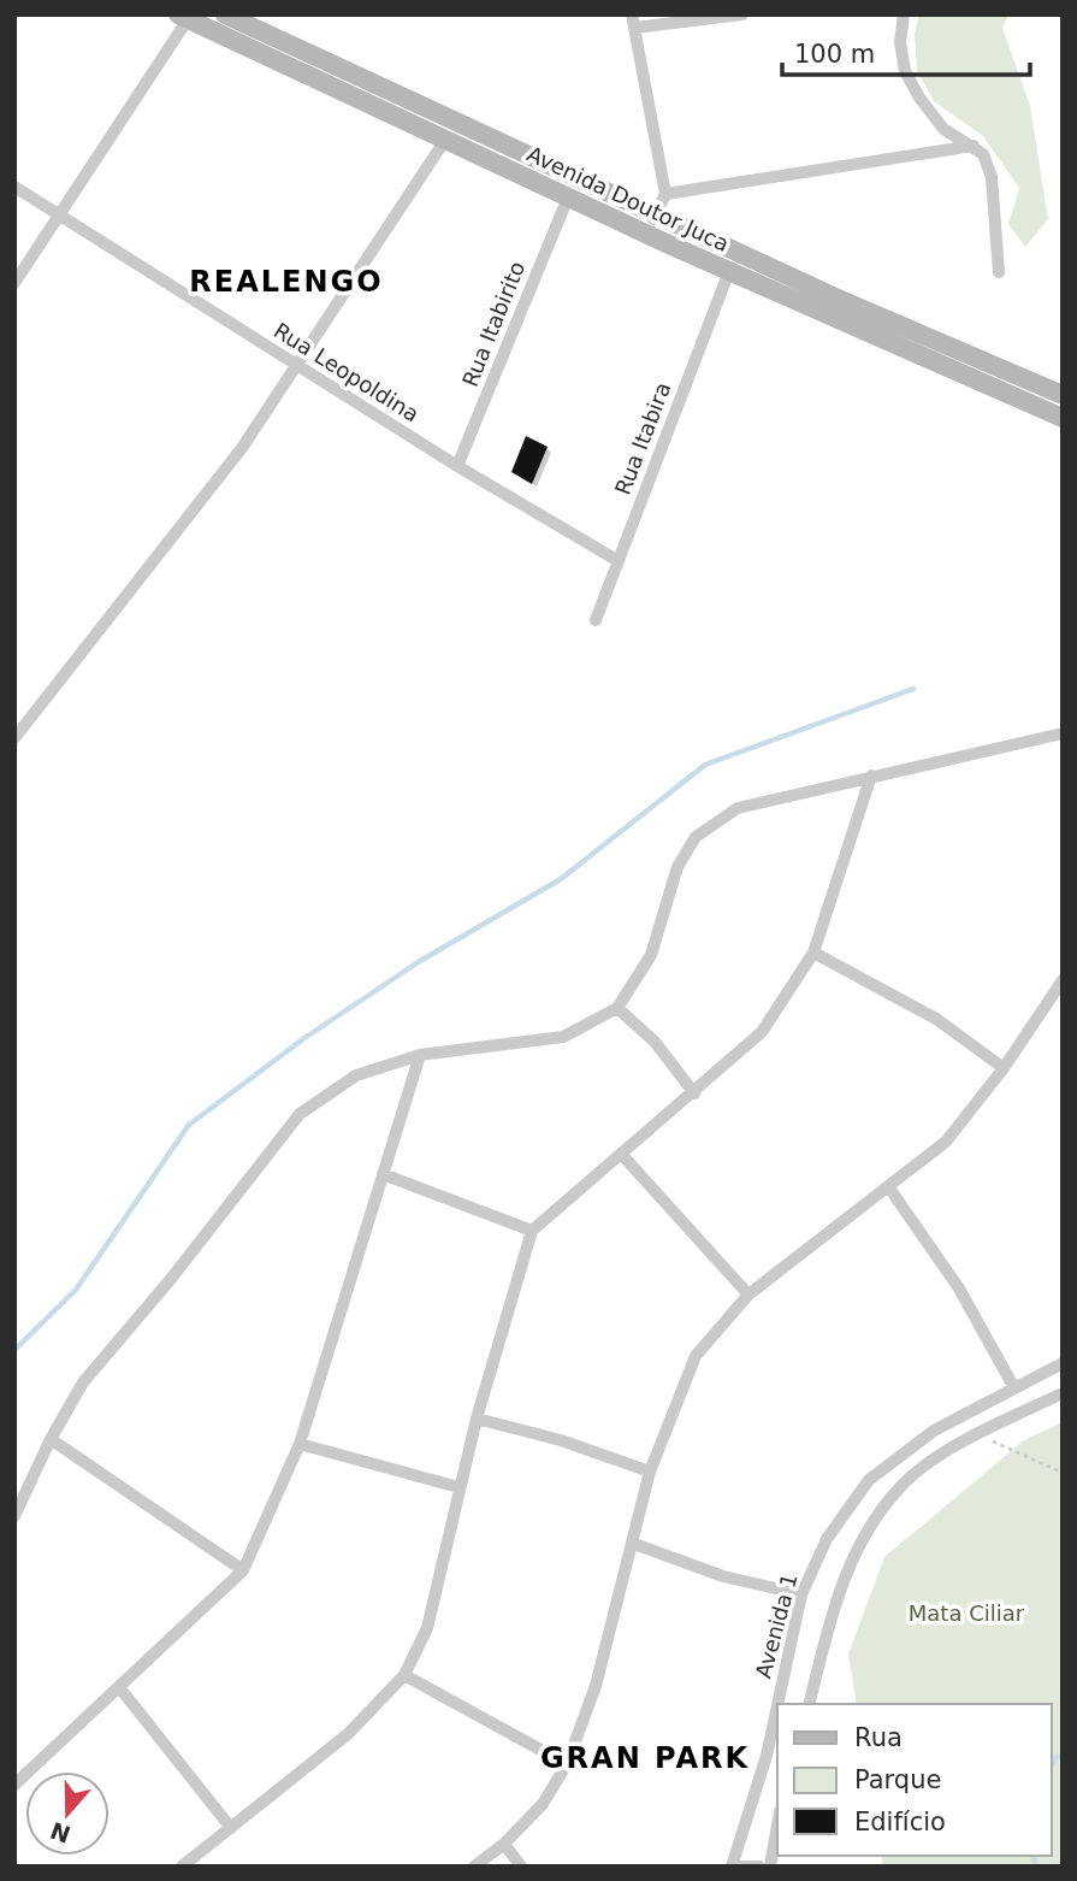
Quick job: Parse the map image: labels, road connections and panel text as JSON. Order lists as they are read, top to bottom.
{
  "streets": {
    "main road": ["Avenida Doutor Juca"],
    "street": [
      "Rua Itabirito",
      "Rua Leopoldina",
      "Rua Itabira",
      "Avenida 1"
    ]
  },
  "crossings": [
    ["Avenida Doutor Juca", "Rua Itabirito"],
    ["Avenida Doutor Juca", "Rua Itabira"],
    ["Rua Itabirito", "Rua Leopoldina"],
    ["Rua Leopoldina", "Rua Itabira"]
  ],
  "districts": ["REALENGO", "GRAN PARK"],
  "parks": ["Mata Ciliar"],
  "legend": ["Rua", "Parque", "Edifício"],
  "scale_bar": "100 m",
  "north": "bottom"
}
